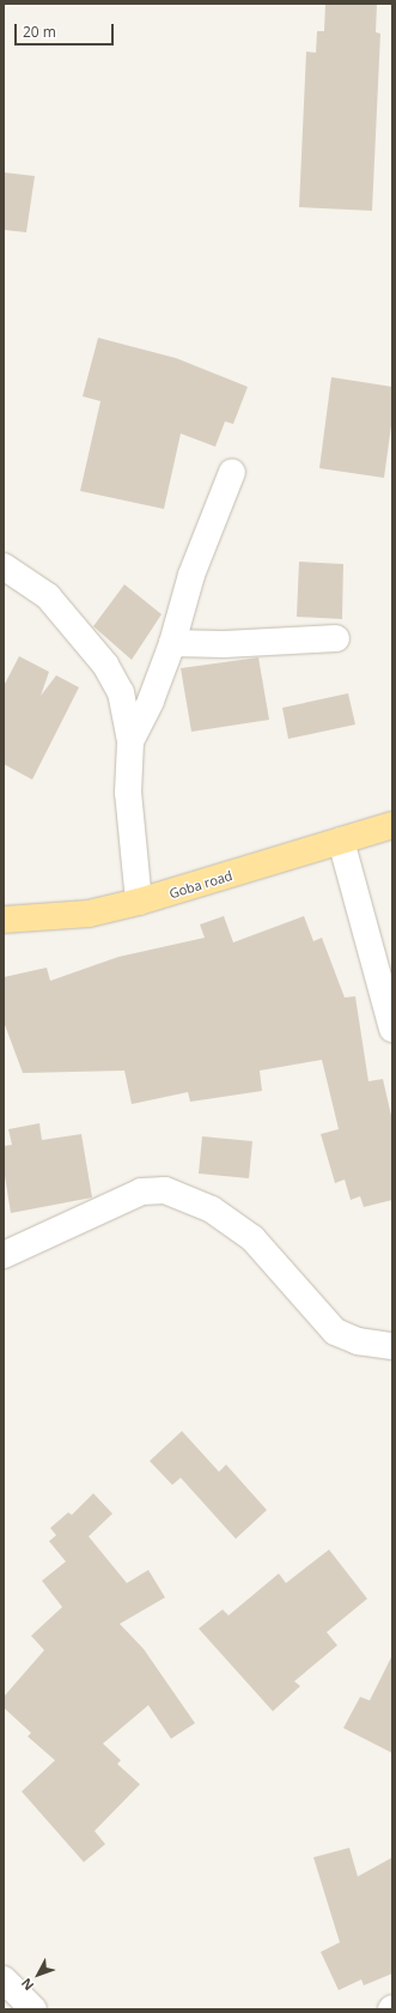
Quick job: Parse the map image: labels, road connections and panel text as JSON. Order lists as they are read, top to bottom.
{
  "streets": {
    "main road": ["Goba road"]
  },
  "scale_bar": "20 m",
  "north": "bottom left"
}
